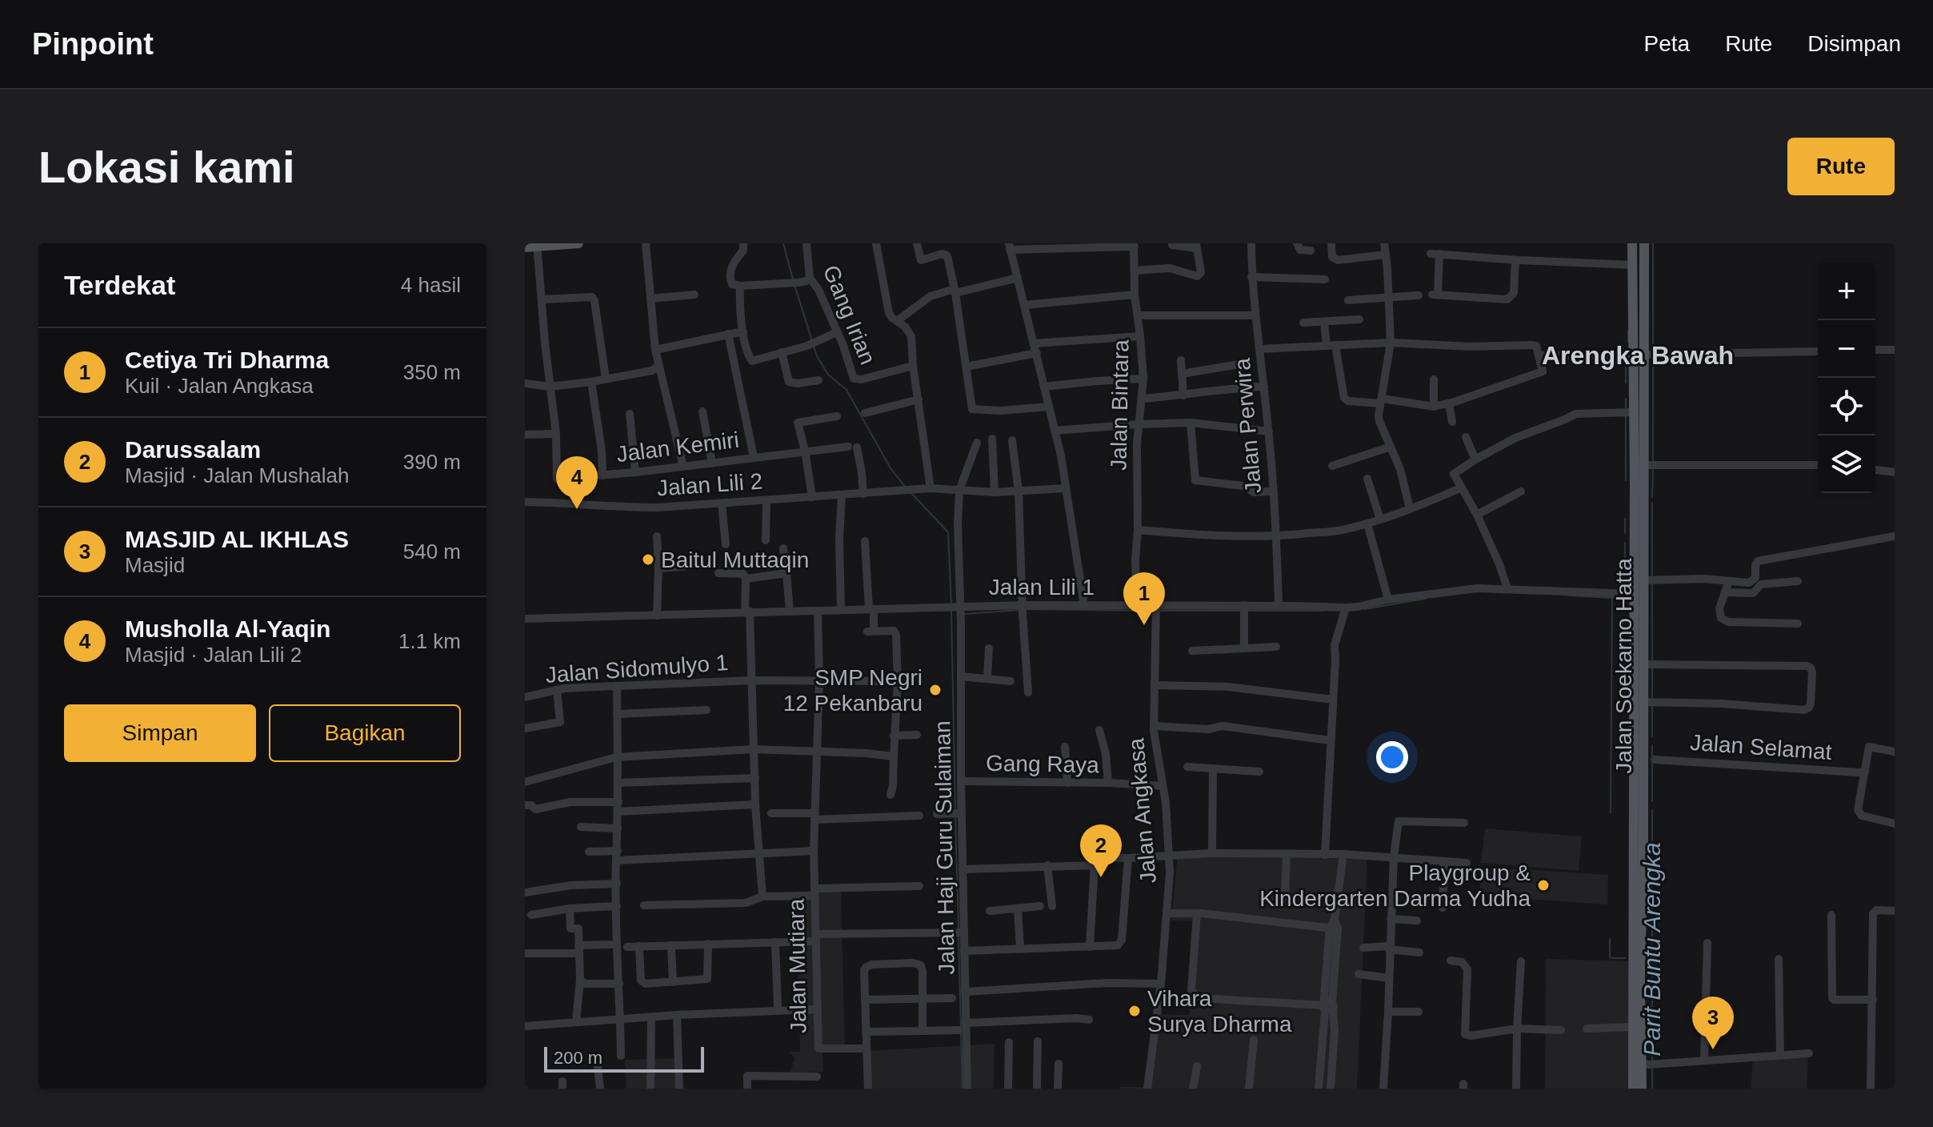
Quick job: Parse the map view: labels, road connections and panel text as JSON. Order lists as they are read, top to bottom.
{
  "streets": {
    "main road": ["Jalan Soekarno Hatta"],
    "street": [
      "Gang Irian",
      "Jalan Bintara",
      "Jalan Perwira",
      "Jalan Kemiri",
      "Jalan Lili 2",
      "Jalan Lili 1",
      "Jalan Sidomulyo 1",
      "Jalan Selamat",
      "Gang Raya",
      "Jalan Angkasa",
      "Jalan Haji Guru Sulaiman",
      "Jalan Mutiara"
    ]
  },
  "crossings": [
    ["Jalan Bintara", "Jalan Lili 1"],
    ["Jalan Perwira", "Jalan Lili 1"],
    ["Jalan Kemiri", "Jalan Lili 2"],
    ["Jalan Lili 1", "Jalan Soekarno Hatta"],
    ["Jalan Lili 1", "Jalan Angkasa"],
    ["Jalan Lili 1", "Jalan Haji Guru Sulaiman"],
    ["Jalan Lili 1", "Jalan Mutiara"],
    ["Jalan Sidomulyo 1", "Jalan Mutiara"],
    ["Gang Raya", "Jalan Angkasa"],
    ["Gang Raya", "Jalan Haji Guru Sulaiman"]
  ],
  "districts": ["Arengka Bawah"],
  "water": ["Parit Buntu Arengka"],
  "places": [
    "Baitul Muttaqin",
    "SMP Negri 12 Pekanbaru",
    "Playgroup & Kindergarten Darma Yudha",
    "Vihara Surya Dharma"
  ],
  "scale_bar": "200 m",
  "page": {
    "header": "Pinpoint",
    "nav": ["Peta", "Rute", "Disimpan"],
    "buttons": [
      "Rute",
      ["Simpan", "Bagikan"]
    ],
    "title": "Lokasi kami",
    "heading": ["Terdekat", "4 hasil"],
    "map_buttons": ["+", "−"],
    "list": [
      {
        "mark": "1",
        "name": "Cetiya Tri Dharma",
        "note": "Kuil · Jalan Angkasa",
        "value": "350 m"
      },
      {
        "mark": "2",
        "name": "Darussalam",
        "note": "Masjid · Jalan Mushalah",
        "value": "390 m"
      },
      {
        "mark": "3",
        "name": "MASJID AL IKHLAS",
        "note": "Masjid",
        "value": "540 m"
      },
      {
        "mark": "4",
        "name": "Musholla Al-Yaqin",
        "note": "Masjid · Jalan Lili 2",
        "value": "1.1 km"
      }
    ],
    "pins": [
      "4",
      "1",
      "2",
      "3"
    ],
    "scale": "200 m"
  }
}
